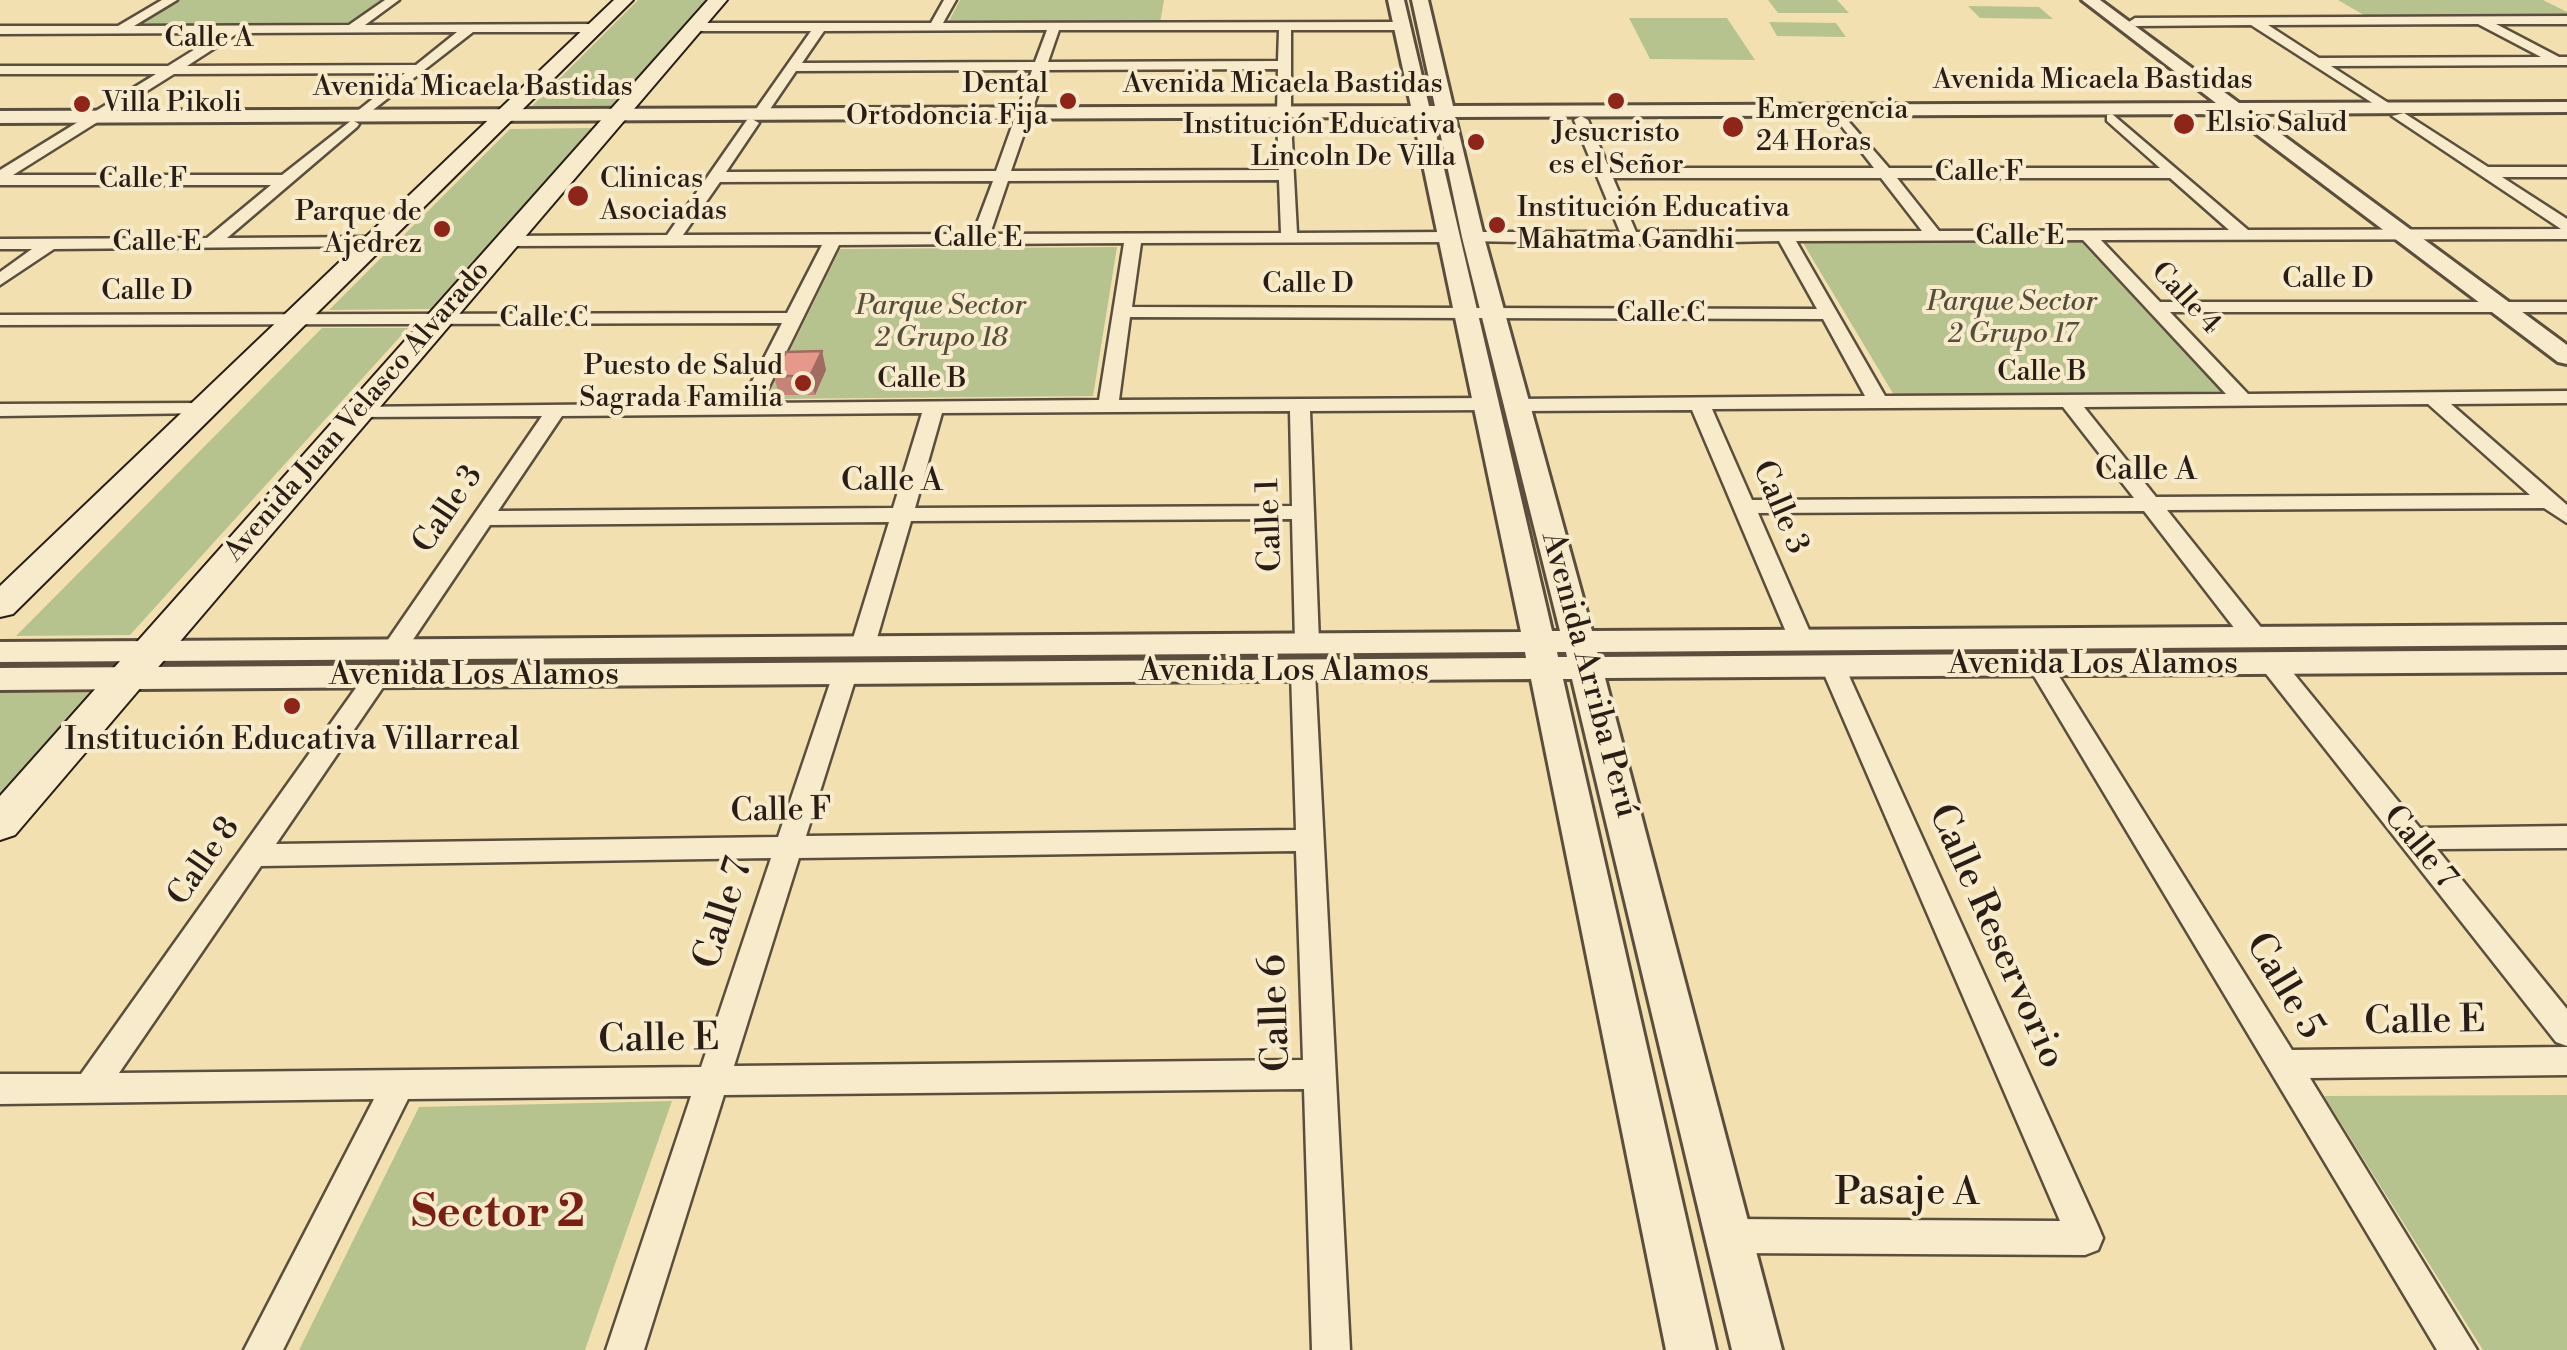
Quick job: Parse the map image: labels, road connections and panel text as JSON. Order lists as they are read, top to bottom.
{
  "streets": {
    "main road": ["Avenida Juan Velasco Alvarado"],
    "street": [
      "Calle A",
      "Avenida Micaela Bastidas",
      "Calle F",
      "Calle E",
      "Calle D",
      "Calle 4",
      "Calle C",
      "Calle B",
      "Calle 3",
      "Calle 1",
      "Avenida Los Alamos",
      "Avenida Arriba Perú",
      "Calle 7",
      "Calle 8",
      "Calle Reservorio",
      "Calle 5",
      "Calle 6",
      "Pasaje A"
    ]
  },
  "crossings": [
    ["Calle A", "Calle 3"],
    ["Calle A", "Calle 1"],
    ["Calle A", "Calle 7"],
    ["Avenida Micaela Bastidas", "Avenida Juan Velasco Alvarado"],
    ["Avenida Micaela Bastidas", "Avenida Arriba Perú"],
    ["Calle F", "Calle 7"],
    ["Calle F", "Calle 8"],
    ["Calle F", "Calle 6"],
    ["Calle E", "Calle 4"],
    ["Calle E", "Avenida Juan Velasco Alvarado"],
    ["Calle E", "Avenida Arriba Perú"],
    ["Calle E", "Calle 7"],
    ["Calle E", "Calle 8"],
    ["Calle E", "Calle 5"],
    ["Calle E", "Calle 6"],
    ["Calle D", "Calle 4"],
    ["Calle D", "Calle C"],
    ["Calle D", "Avenida Arriba Perú"],
    ["Calle 4", "Calle B"],
    ["Calle C", "Avenida Juan Velasco Alvarado"],
    ["Calle C", "Avenida Arriba Perú"],
    ["Calle B", "Avenida Juan Velasco Alvarado"],
    ["Calle B", "Calle 3"],
    ["Calle B", "Calle 1"],
    ["Calle B", "Avenida Arriba Perú"],
    ["Calle B", "Calle 7"],
    ["Avenida Juan Velasco Alvarado", "Avenida Los Alamos"],
    ["Calle 3", "Avenida Los Alamos"],
    ["Calle 1", "Avenida Los Alamos"],
    ["Calle 1", "Calle 6"],
    ["Avenida Los Alamos", "Avenida Arriba Perú"],
    ["Avenida Los Alamos", "Calle 7"],
    ["Avenida Los Alamos", "Calle 8"],
    ["Avenida Los Alamos", "Calle Reservorio"],
    ["Avenida Los Alamos", "Calle 5"],
    ["Avenida Los Alamos", "Calle 6"],
    ["Avenida Arriba Perú", "Pasaje A"],
    ["Calle Reservorio", "Pasaje A"]
  ],
  "districts": ["Sector 2"],
  "parks": ["Parque Sector 2 Grupo 17", "Parque Sector 2 Grupo 18"],
  "places": [
    "Dental Ortodoncia Fija",
    "Jesucristo es el Señor",
    "Villa Pikoli",
    "Elsio Salud",
    "Emergencia 24 Horas",
    "Institución Educativa Lincoln De Villa",
    "Clinicas Asociadas",
    "Institución Educativa Mahatma Gandhi",
    "Parque de Ajedrez",
    "Puesto de Salud Sagrada Familia",
    "Institución Educativa Villarreal"
  ]
}
